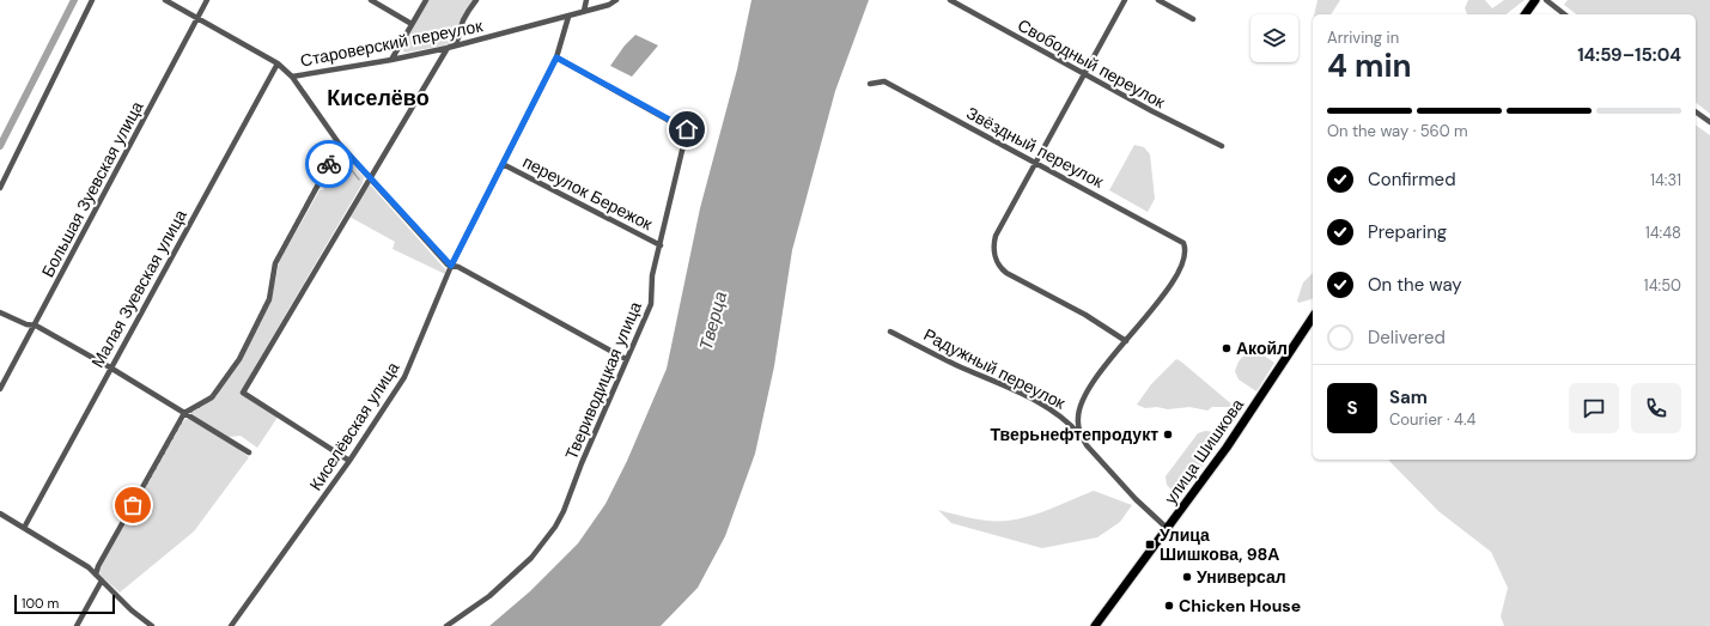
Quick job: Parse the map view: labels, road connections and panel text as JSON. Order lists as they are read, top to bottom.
{
  "streets": {
    "main road": ["улица Шишкова"],
    "street": [
      "Староверский переулок",
      "Свободный переулок",
      "Звёздный переулок",
      "Большая Зуевская улица",
      "переулок Бережок",
      "Малая Зуевская улица",
      "Радужный переулок",
      "Твериводицкая улица",
      "Киселёвская улица"
    ]
  },
  "crossings": [
    ["Староверский переулок", "Большая Зуевская улица"],
    ["Староверский переулок", "Малая Зуевская улица"],
    ["Староверский переулок", "Киселёвская улица"],
    ["переулок Бережок", "Твериводицкая улица"],
    ["переулок Бережок", "Киселёвская улица"],
    ["Радужный переулок", "улица Шишкова"],
    ["Твериводицкая улица", "Киселёвская улица"]
  ],
  "districts": ["Киселёво"],
  "water": ["Тверца"],
  "places": {
    "other": [
      "Акойл",
      "Тверьнефтепродукт",
      "Универсал",
      "Chicken House"
    ],
    "transit": ["Улица Шишкова, 98А"]
  },
  "scale_bar": "100 m",
  "page": {
    "heading": ["4 min", "Arriving in", "14:59–15:04"],
    "panel": ["Sam", "Courier · 4.4"],
    "bar": "On the way · 560 m",
    "list": [
      ["Confirmed", "14:31"],
      ["Preparing", "14:48"],
      ["On the way", "14:50"],
      "Delivered"
    ],
    "round": "S",
    "scale": "100 m"
  }
}
